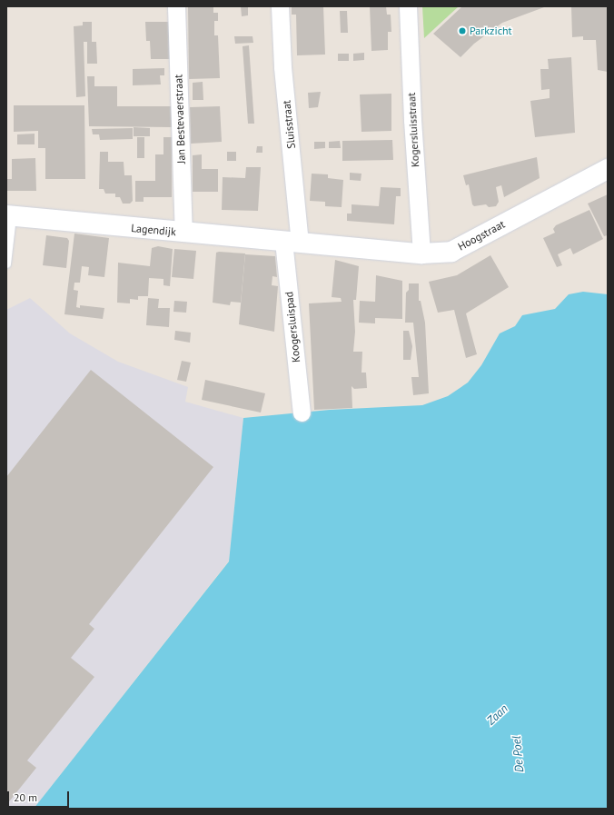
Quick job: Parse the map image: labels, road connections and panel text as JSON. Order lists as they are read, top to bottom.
{
  "streets": {
    "street": [
      "Jan Bestevaerstraat",
      "Sluisstraat",
      "Kogersluisstraat",
      "Lagendijk",
      "Hoogstraat",
      "Koogersluispad"
    ]
  },
  "crossings": [
    ["Jan Bestevaerstraat", "Lagendijk"],
    ["Sluisstraat", "Lagendijk"],
    ["Sluisstraat", "Hoogstraat"],
    ["Sluisstraat", "Koogersluispad"],
    ["Kogersluisstraat", "Hoogstraat"],
    ["Lagendijk", "Hoogstraat"],
    ["Lagendijk", "Koogersluispad"],
    ["Hoogstraat", "Koogersluispad"]
  ],
  "water": ["Zaan", "De Poel"],
  "places": ["Parkzicht"],
  "scale_bar": "20 m"
}
